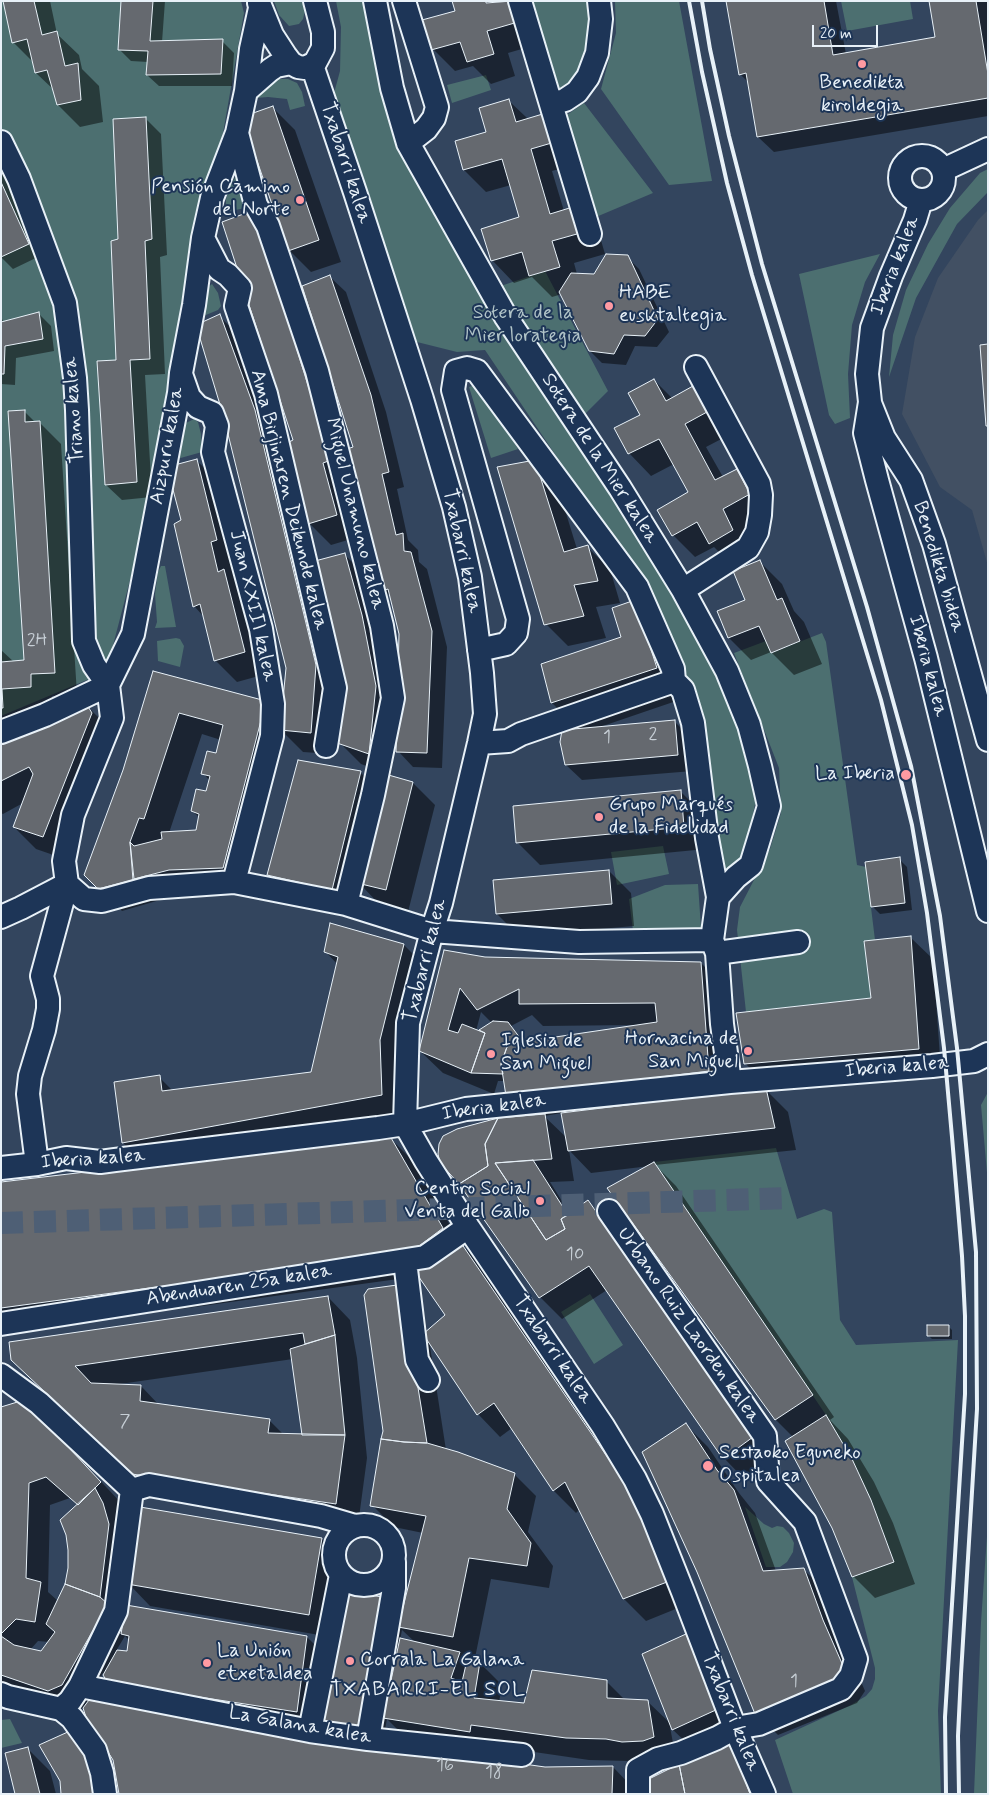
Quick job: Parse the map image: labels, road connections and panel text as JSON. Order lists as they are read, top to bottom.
{
  "streets": {
    "street": [
      "Txabarri kalea",
      "Iberia kalea",
      "Triano kalea",
      "Aizpuru kalea",
      "Sotera de la Mier kalea",
      "Ama Birjinaren Deikunde kalea",
      "Miguel Unamuno kalea",
      "Benedikta bidea",
      "Juan XXIII kalea",
      "Abenduaren 25a kalea",
      "Urbano Ruiz Laorden kalea",
      "La Galana kalea"
    ]
  },
  "crossings": [
    ["Txabarri kalea", "Iberia kalea"],
    ["Txabarri kalea", "Aizpuru kalea"],
    ["Txabarri kalea", "Abenduaren 25a kalea"],
    ["Txabarri kalea", "Urbano Ruiz Laorden kalea"],
    ["Iberia kalea", "Benedikta bidea"],
    ["Triano kalea", "Aizpuru kalea"],
    ["Aizpuru kalea", "Ama Birjinaren Deikunde kalea"],
    ["Aizpuru kalea", "Miguel Unamuno kalea"],
    ["Aizpuru kalea", "Juan XXIII kalea"]
  ],
  "districts": ["TXABARRI-EL SOL"],
  "parks": ["Sotera de la Mier lorategia"],
  "places": [
    "Benedikta kiroldegia",
    "Pensión Camino del Norte",
    "HABE eusktaltegia",
    "La Iberia",
    "Grupo Marqués de la Fidelidad",
    "Hornacina de San Miguel",
    "Iglesia de San Miguel",
    "Centro Social Venta del Gallo",
    "Sestaoko Eguneko Ospitalea",
    "Corrala La Galana",
    "La Unión etxetaldea"
  ],
  "house_numbers": [
    "2H",
    "2",
    "1",
    "10",
    "7",
    "1",
    "16",
    "18"
  ],
  "scale_bar": "20 m"
}
